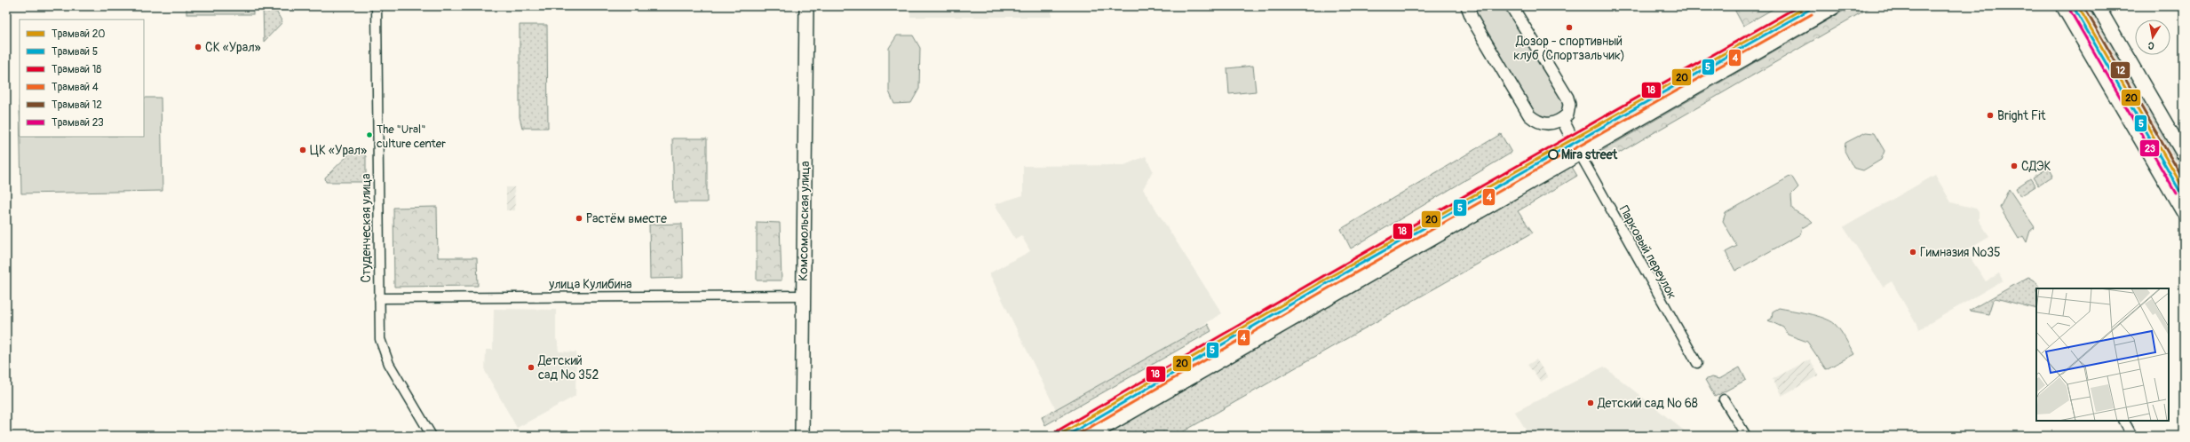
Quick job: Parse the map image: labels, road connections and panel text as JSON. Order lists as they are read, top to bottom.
{
  "streets": {
    "main road": ["Комсомольская улица"],
    "street": ["Студенческая улица", "Парковый переулок", "улица Кулибина"]
  },
  "crossings": [
    ["Комсомольская улица", "улица Кулибина"],
    ["Студенческая улица", "улица Кулибина"]
  ],
  "places": [
    "Дозор - спортивный клуб (Спортзальчик)",
    "СК «Урал»",
    "Bright Fit",
    "The \"Ural\" culture center",
    "ЦК «Урал»",
    "Mira street",
    "СДЭК",
    "Растём вместе",
    "Гимназия №35",
    "Детский сад № 352",
    "Детский сад № 68"
  ],
  "lines": [
    "tram line 20",
    "tram line 18",
    "tram line 12",
    "tram line 5",
    "tram line 23",
    "tram line 4"
  ],
  "legend": [
    "Трамвай 20",
    "Трамвай 5",
    "Трамвай 18",
    "Трамвай 4",
    "Трамвай 12",
    "Трамвай 23"
  ],
  "north": "bottom"
}
